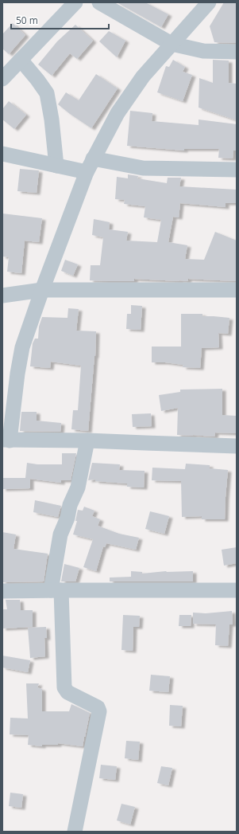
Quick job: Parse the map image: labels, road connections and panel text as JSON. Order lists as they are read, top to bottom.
{
  "scale_bar": "50 m"
}
